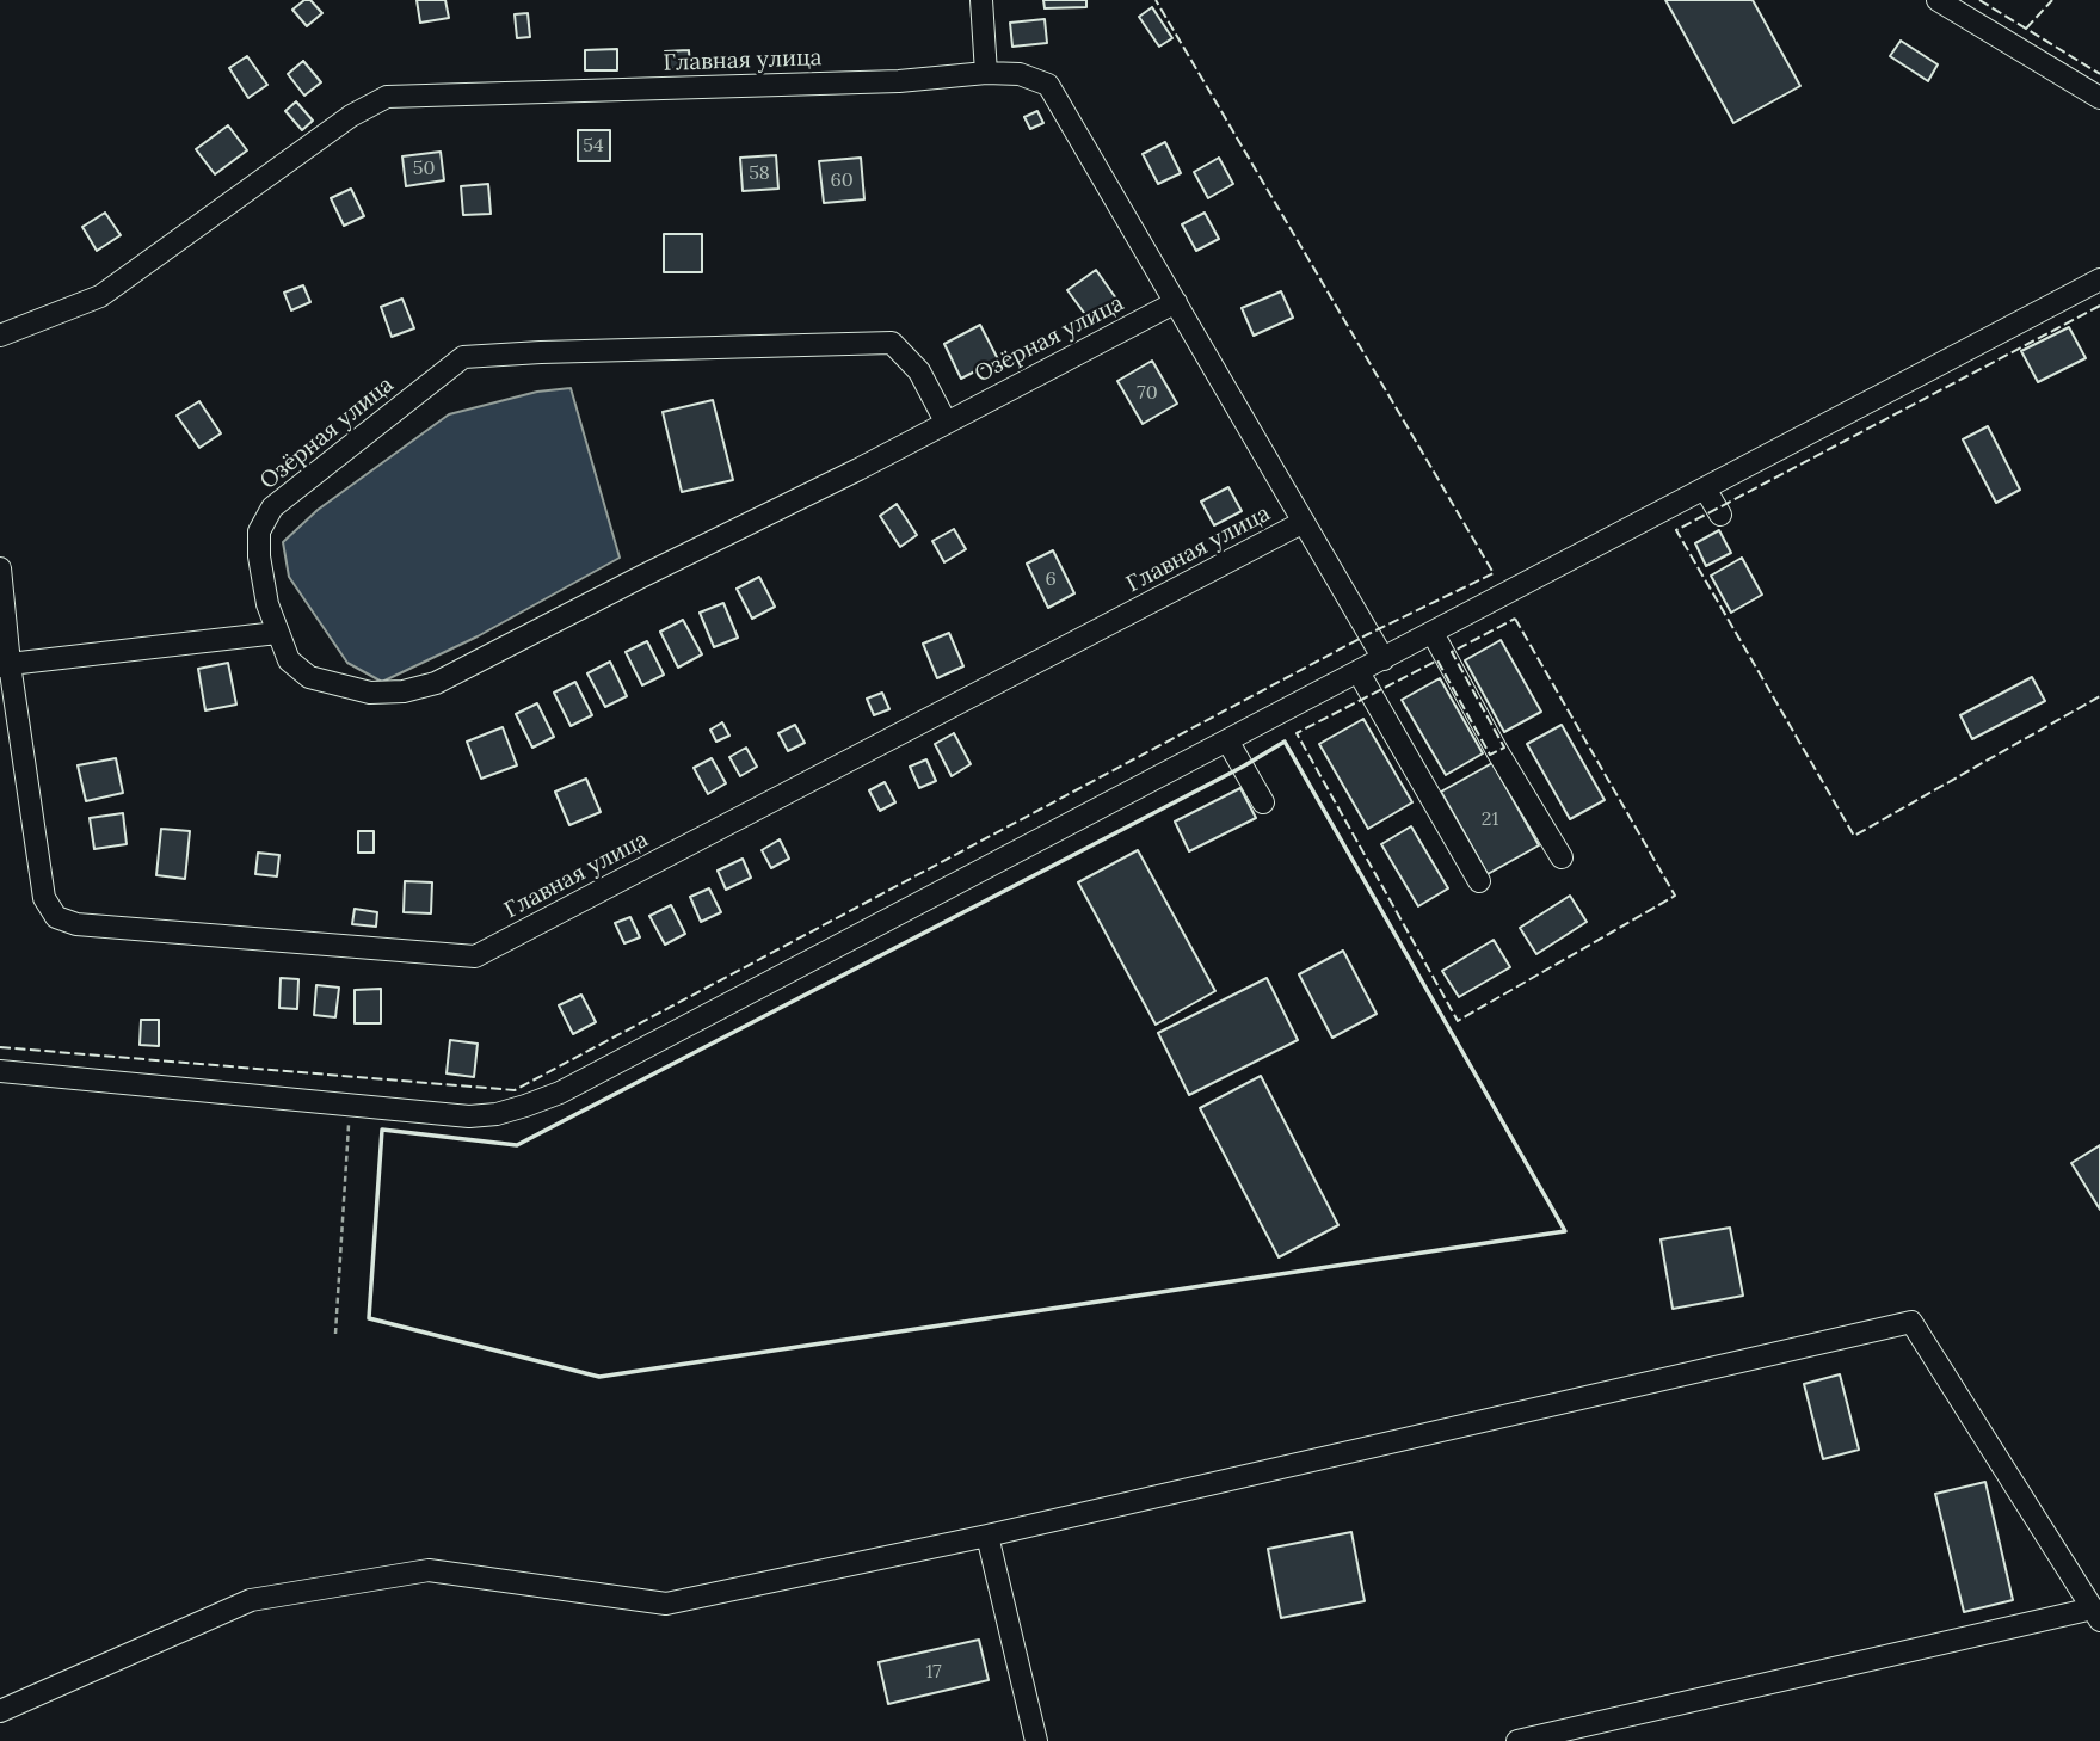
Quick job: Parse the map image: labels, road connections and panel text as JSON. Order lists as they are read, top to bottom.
{
  "streets": {
    "street": ["Главная улица", "Озёрная улица"]
  },
  "crossings": [
    ["Главная улица", "Озёрная улица"]
  ],
  "house_numbers": [
    "54",
    "50",
    "58",
    "60",
    "70",
    "6",
    "21",
    "17"
  ]
}
